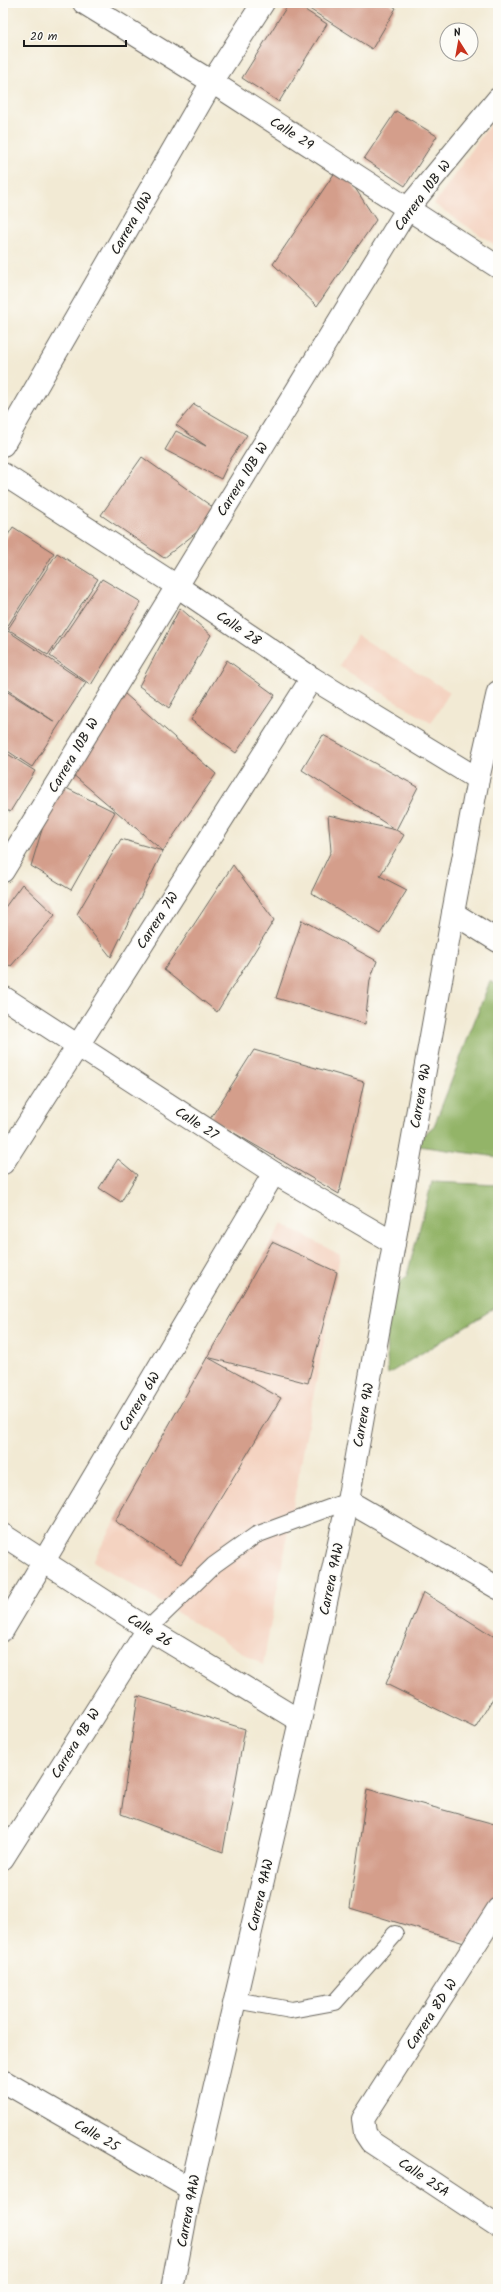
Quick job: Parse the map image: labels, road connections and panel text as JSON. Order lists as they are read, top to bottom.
{
  "streets": {
    "street": [
      "Calle 29",
      "Carrera 10B W",
      "Carrera 10W",
      "Calle 28",
      "Carrera 7W",
      "Carrera 9W",
      "Calle 27",
      "Carrera 6W",
      "Carrera 9AW",
      "Calle 26",
      "Carrera 9B W",
      "Carrera 8D W",
      "Calle 25",
      "Calle 25A"
    ]
  },
  "crossings": [
    ["Calle 29", "Carrera 10B W"],
    ["Calle 29", "Carrera 10W"],
    ["Carrera 10B W", "Calle 28"],
    ["Calle 28", "Carrera 7W"],
    ["Calle 28", "Carrera 9W"],
    ["Carrera 7W", "Calle 27"],
    ["Carrera 9W", "Calle 27"],
    ["Carrera 9W", "Carrera 9AW"],
    ["Calle 27", "Carrera 6W"],
    ["Carrera 6W", "Calle 26"],
    ["Carrera 9AW", "Calle 26"],
    ["Carrera 9AW", "Calle 25"],
    ["Calle 26", "Carrera 9B W"],
    ["Carrera 8D W", "Calle 25A"]
  ],
  "scale_bar": "20 m",
  "north": "top"
}
